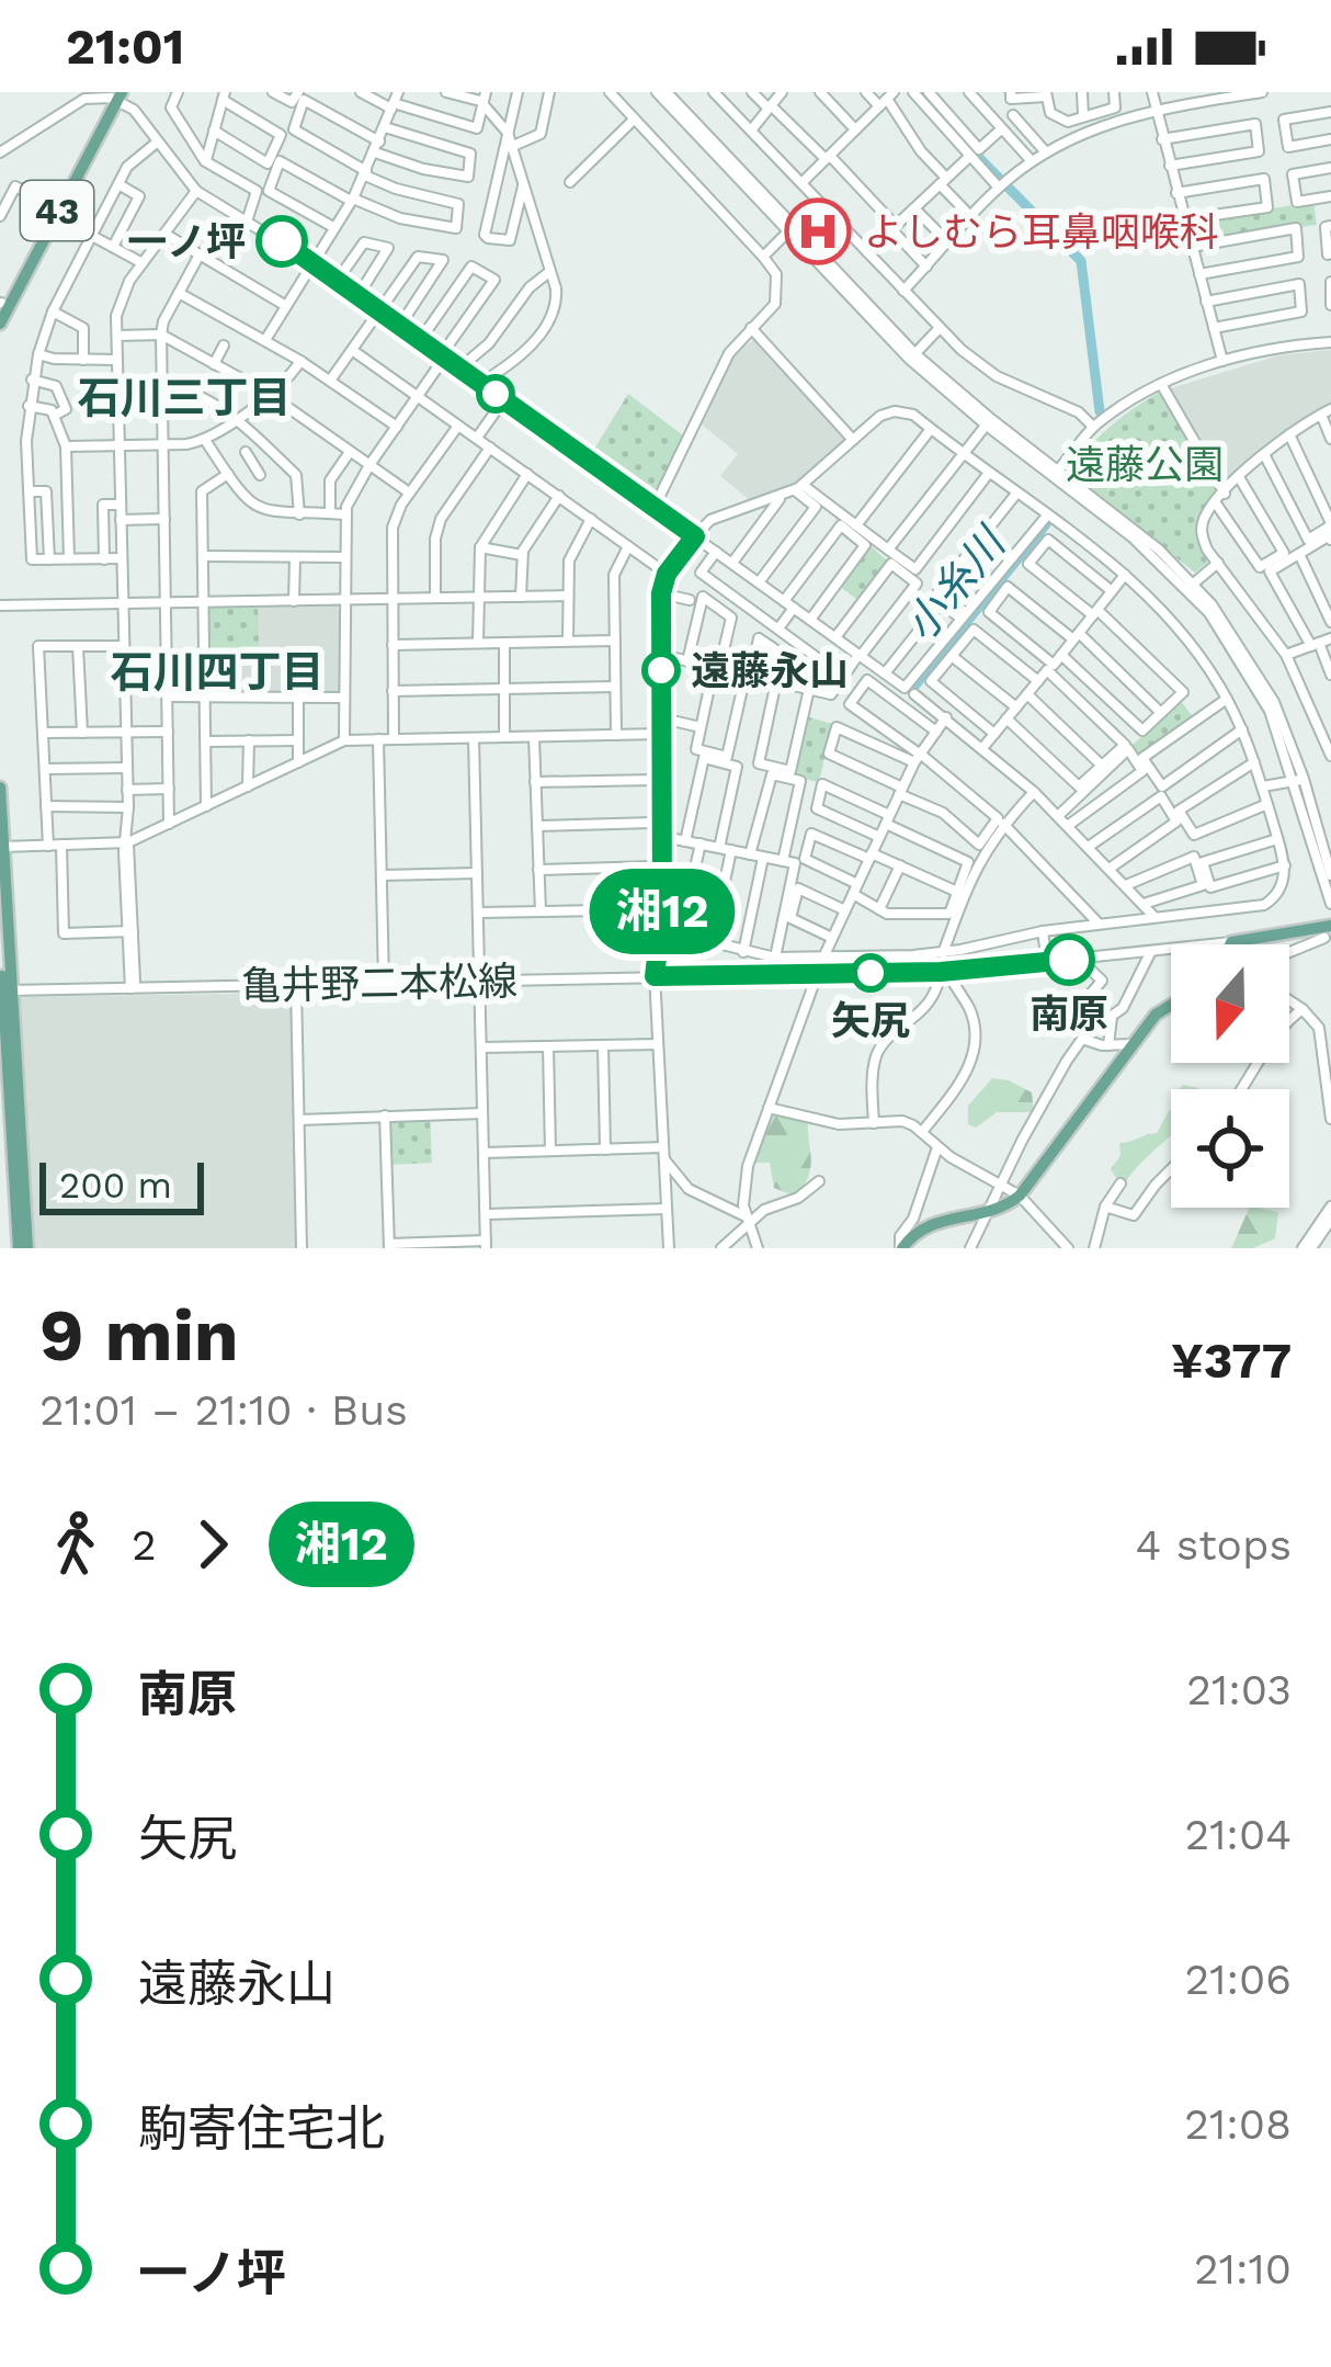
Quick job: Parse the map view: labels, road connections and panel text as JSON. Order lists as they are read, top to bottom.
{
  "streets": {
    "main road": ["43"],
    "street": ["亀井野二本松線"]
  },
  "districts": ["石川三丁目", "石川四丁目"],
  "water": ["小糸川"],
  "parks": ["遠藤公園"],
  "places": {
    "hospital": ["よしむら耳鼻咽喉科"],
    "other": [
      "一ノ坪",
      "遠藤永山",
      "南原",
      "矢尻"
    ]
  },
  "lines": ["bus line 湘12"],
  "scale_bar": "200 m",
  "north": "bottom",
  "page": {
    "status": "21:01",
    "on_map": "湘12",
    "scale": "200 m",
    "heading": ["9 min", "21:01 – 21:10 · Bus", "¥377"],
    "legs": ["2", "湘12", "4 stops"],
    "list": [
      {
        "name": "南原",
        "value": "21:03"
      },
      {
        "name": "矢尻",
        "value": "21:04"
      },
      {
        "name": "遠藤永山",
        "value": "21:06"
      },
      {
        "name": "駒寄住宅北",
        "value": "21:08"
      },
      {
        "name": "一ノ坪",
        "value": "21:10"
      }
    ]
  }
}
